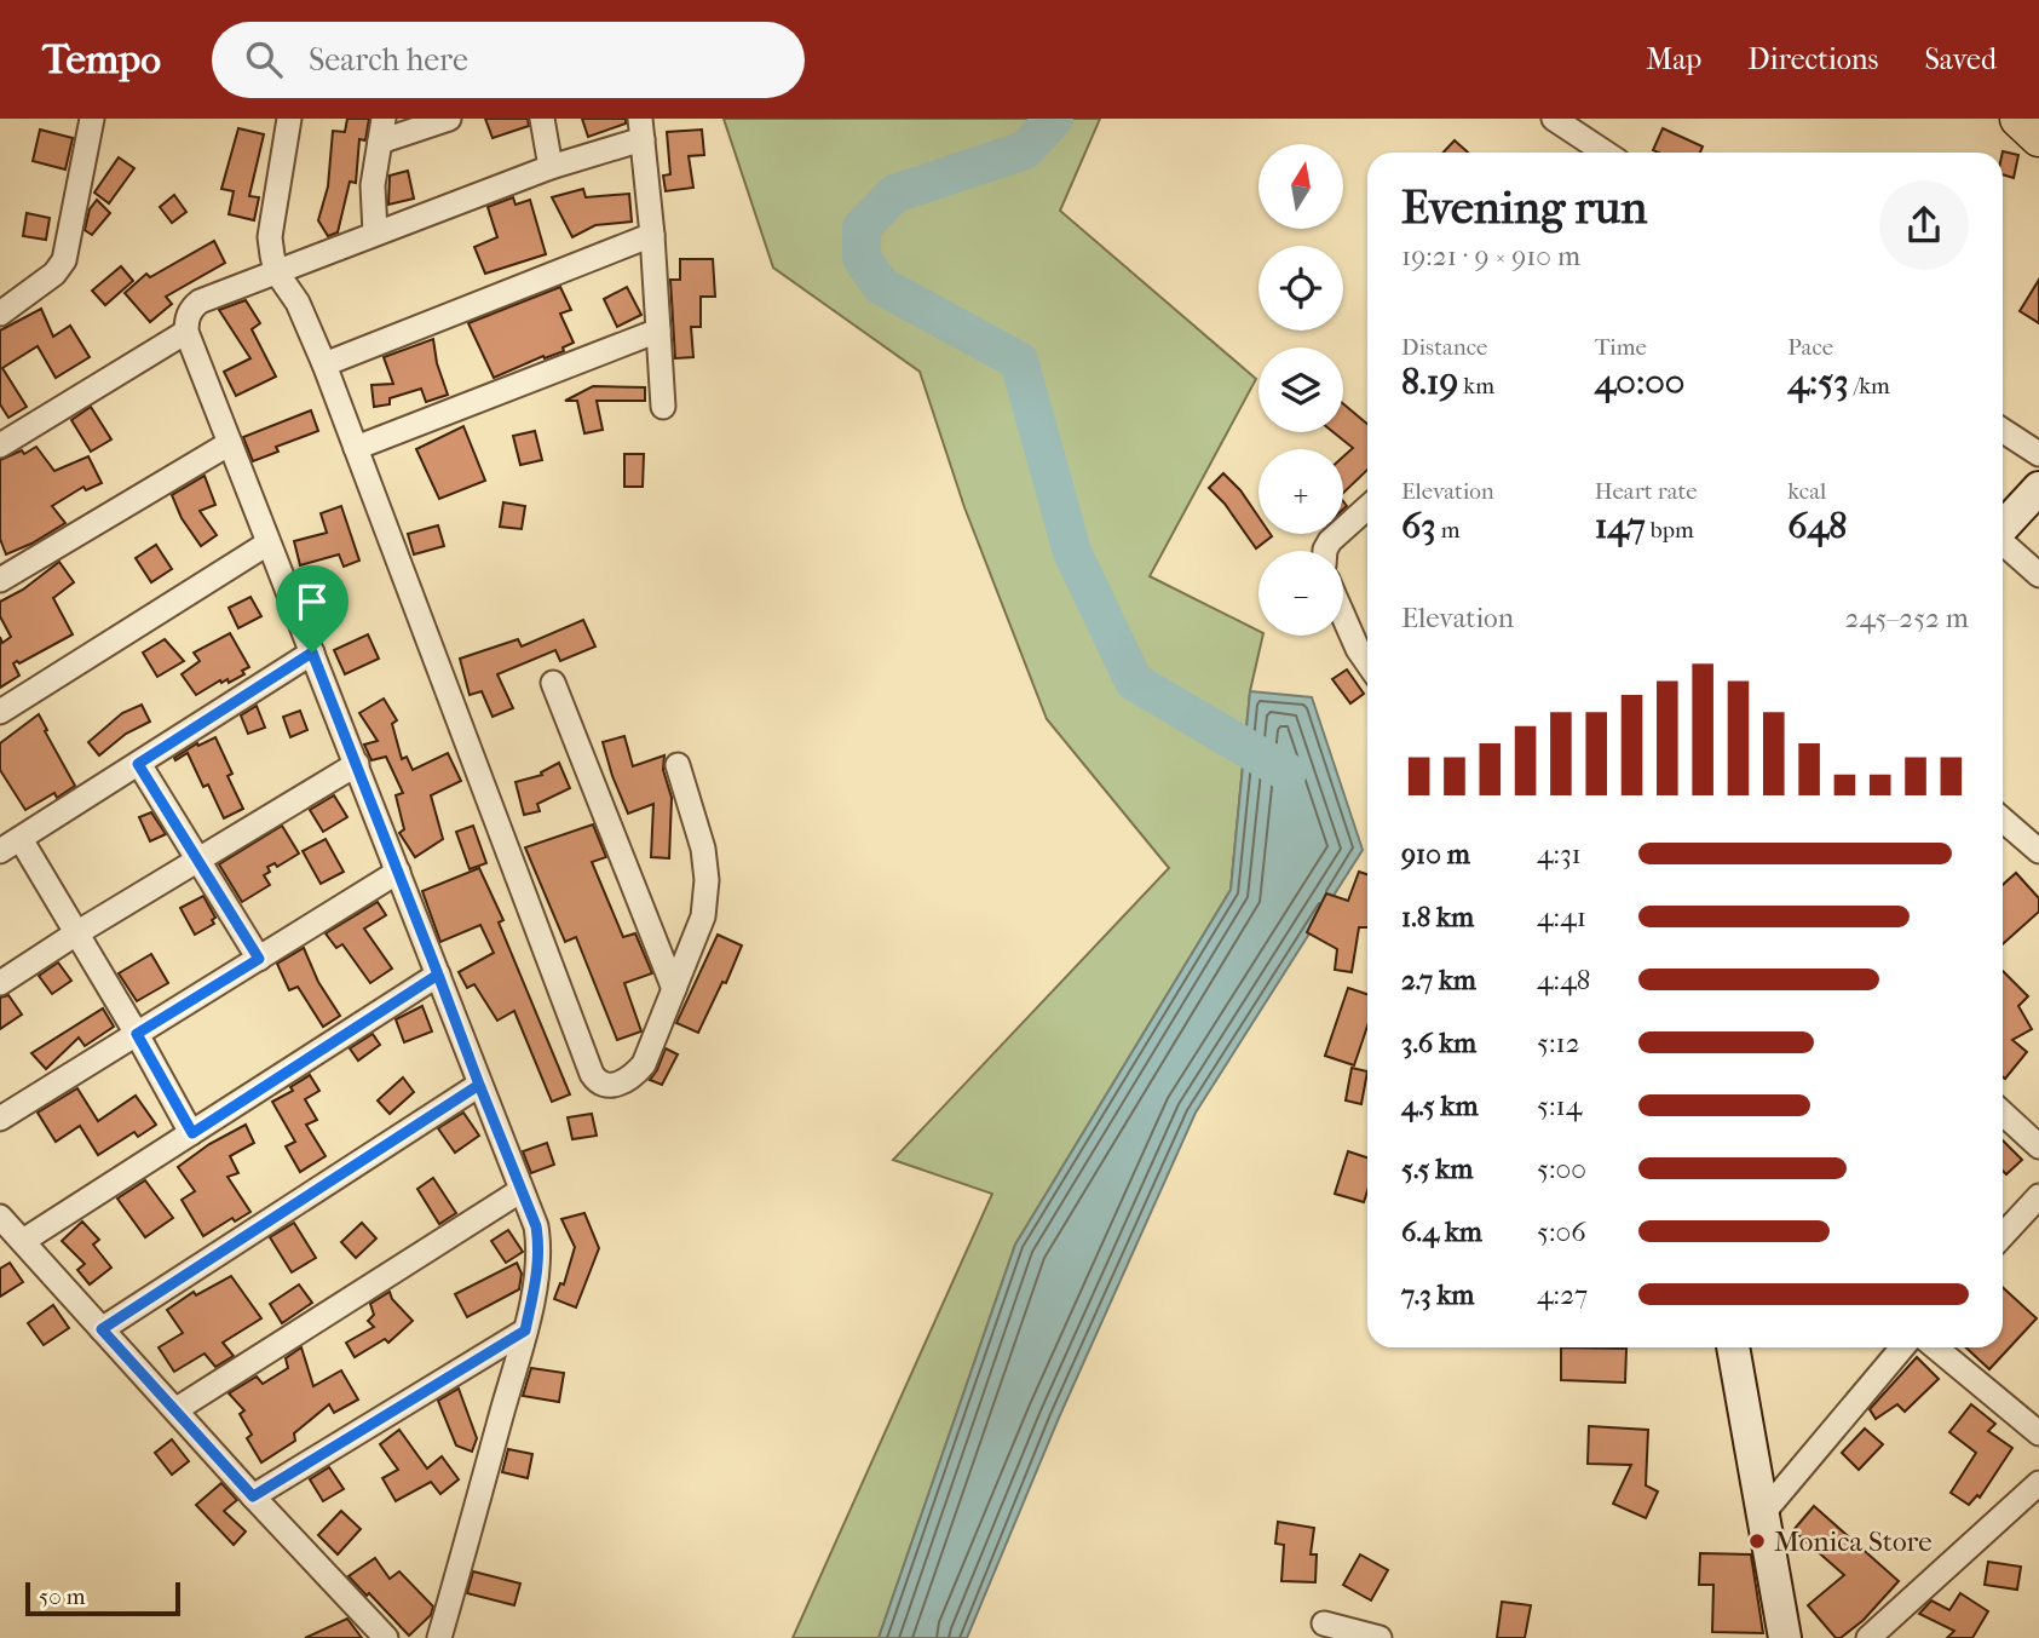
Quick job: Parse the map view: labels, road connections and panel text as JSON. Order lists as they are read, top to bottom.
{
  "places": ["Monica Store"],
  "scale_bar": "50 m",
  "north": "top",
  "page": {
    "header": "Tempo",
    "search": "Search here",
    "nav": ["Map", "Directions", "Saved"],
    "map_buttons": ["+", "−"],
    "heading": ["Evening run", "19:21 · 9 × 910 m"],
    "stats": [
      ["Distance", "8.19 km"],
      ["Time", "40:00"],
      ["Pace", "4:53 /km"],
      ["Elevation", "63 m"],
      ["Heart rate", "147 bpm"],
      ["kcal", "648"]
    ],
    "chart": ["Elevation", "245–252 m"],
    "list": [
      {
        "name": "910 m",
        "note": "4:31"
      },
      {
        "name": "1.8 km",
        "note": "4:41"
      },
      {
        "name": "2.7 km",
        "note": "4:48"
      },
      {
        "name": "3.6 km",
        "note": "5:12"
      },
      {
        "name": "4.5 km",
        "note": "5:14"
      },
      {
        "name": "5.5 km",
        "note": "5:00"
      },
      {
        "name": "6.4 km",
        "note": "5:06"
      },
      {
        "name": "7.3 km",
        "note": "4:27"
      }
    ],
    "scale": "50 m"
  }
}
